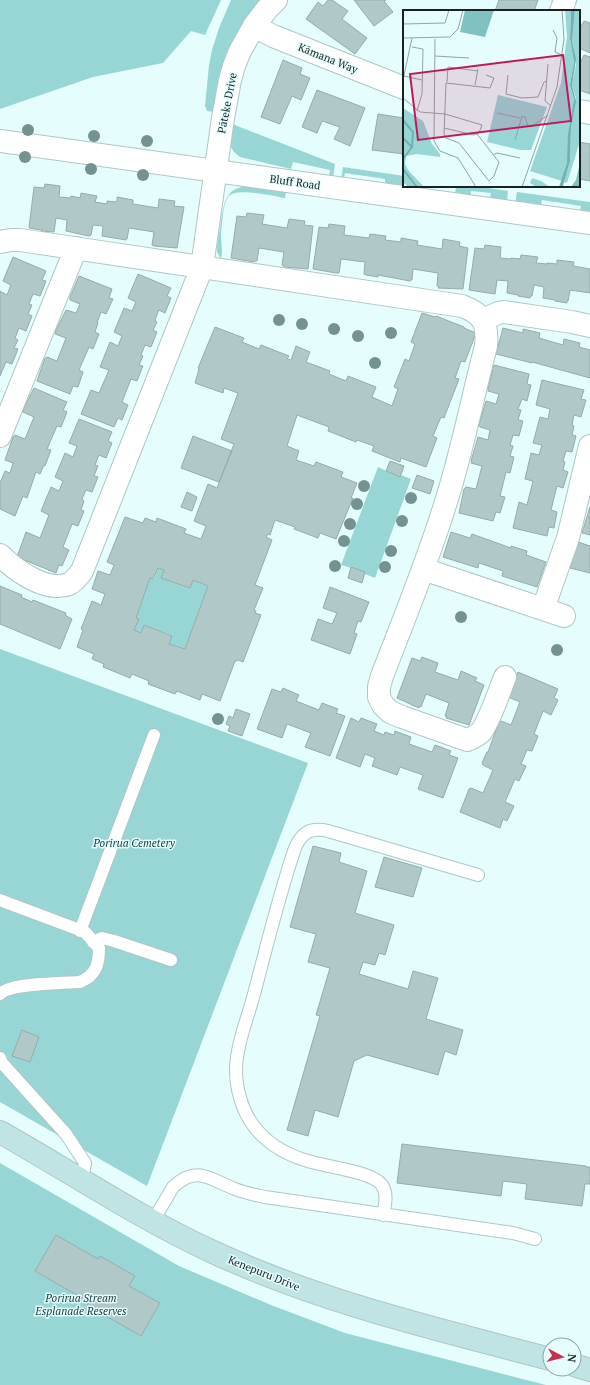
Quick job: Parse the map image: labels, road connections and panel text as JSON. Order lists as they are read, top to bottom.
{
  "streets": {
    "main road": ["Kenepuru Drive"],
    "street": ["Kāmana Way", "Pāteke Drive", "Bluff Road"]
  },
  "crossings": [
    ["Kāmana Way", "Pāteke Drive"],
    ["Pāteke Drive", "Bluff Road"]
  ],
  "parks": ["Porirua Cemetery", "Porirua Stream Esplanade Reserves"],
  "north": "right"
}
